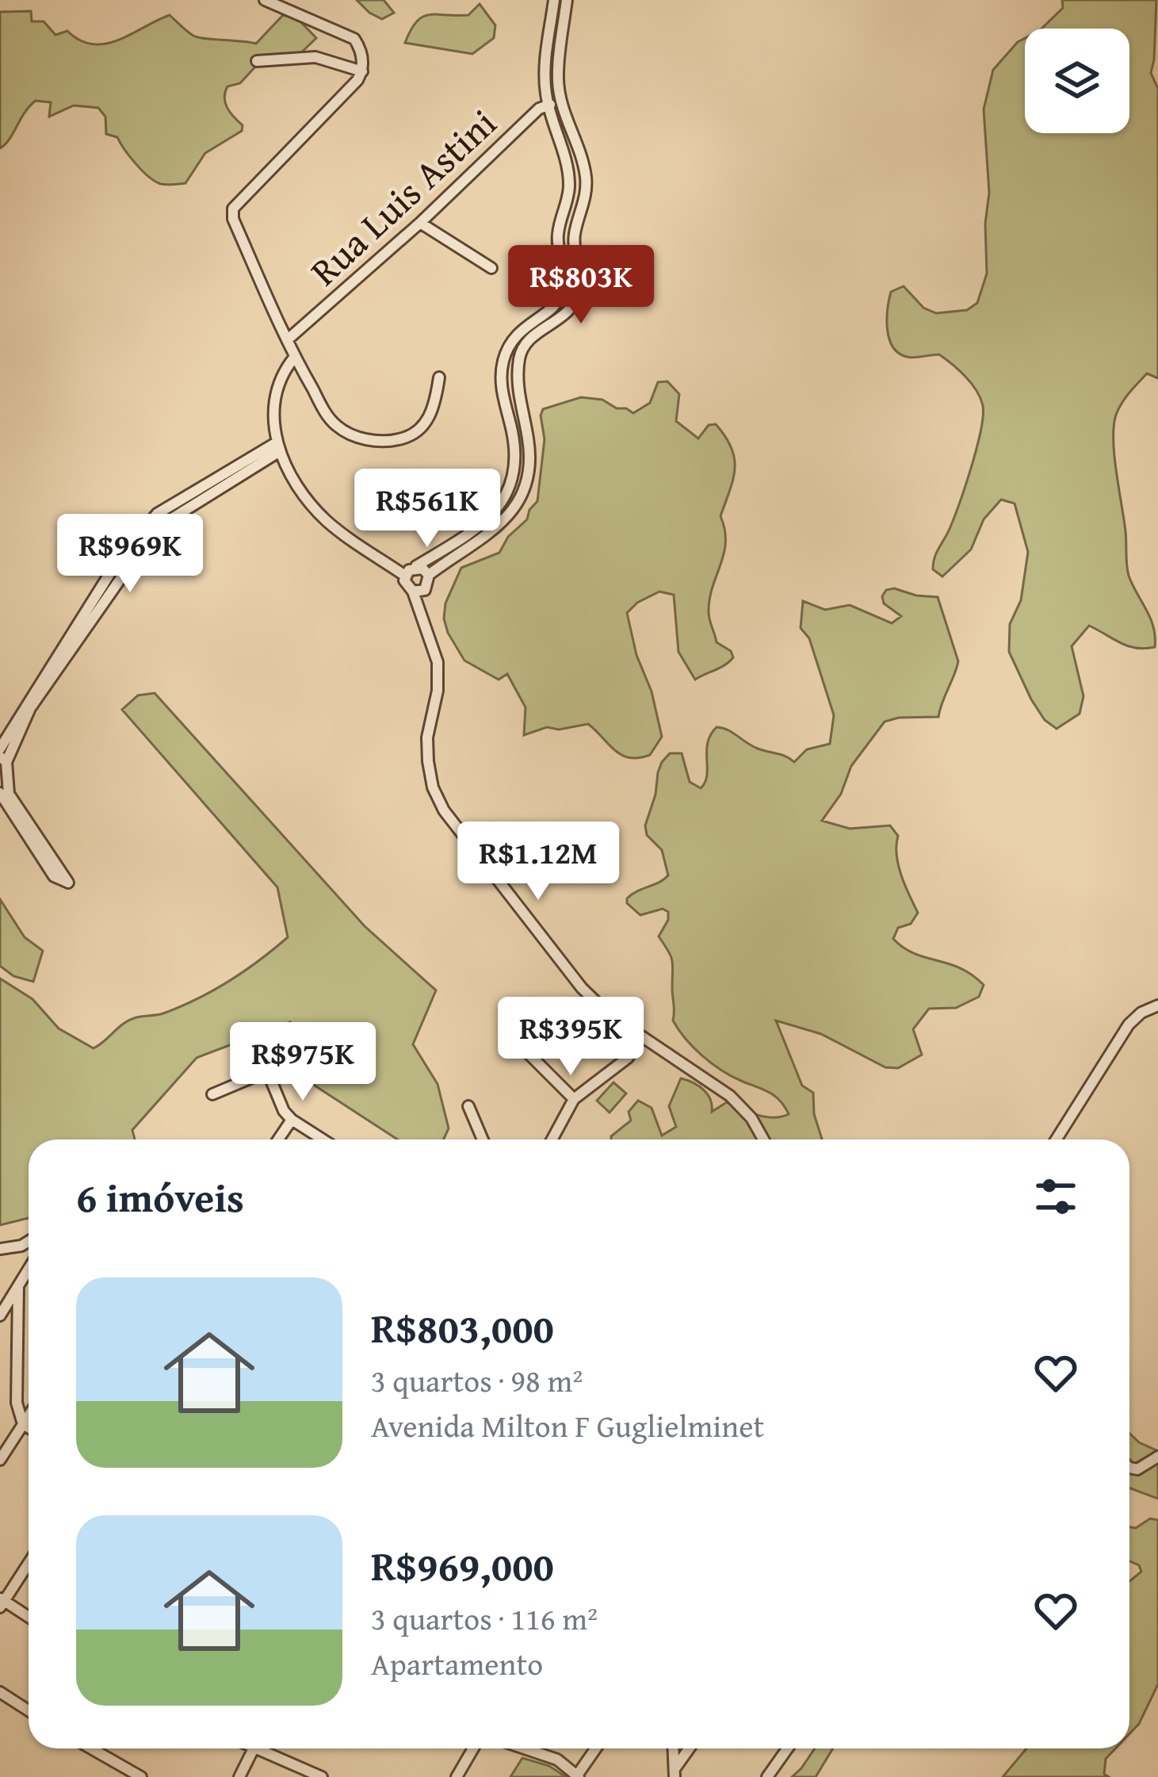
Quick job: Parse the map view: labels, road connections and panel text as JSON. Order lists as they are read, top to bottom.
{
  "streets": {
    "street": ["Rua Luis Astini"]
  },
  "page": {
    "price": [
      "R$803K",
      "R$561K",
      "R$969K",
      "R$1.12M",
      "R$395K",
      "R$975K"
    ],
    "heading": "6 imóveis",
    "list": [
      {
        "name": "R$803,000",
        "note": "3 quartos · 98 m² · Avenida Milton F Guglielminet"
      },
      {
        "name": "R$969,000",
        "note": "3 quartos · 116 m² · Apartamento"
      }
    ]
  }
}
